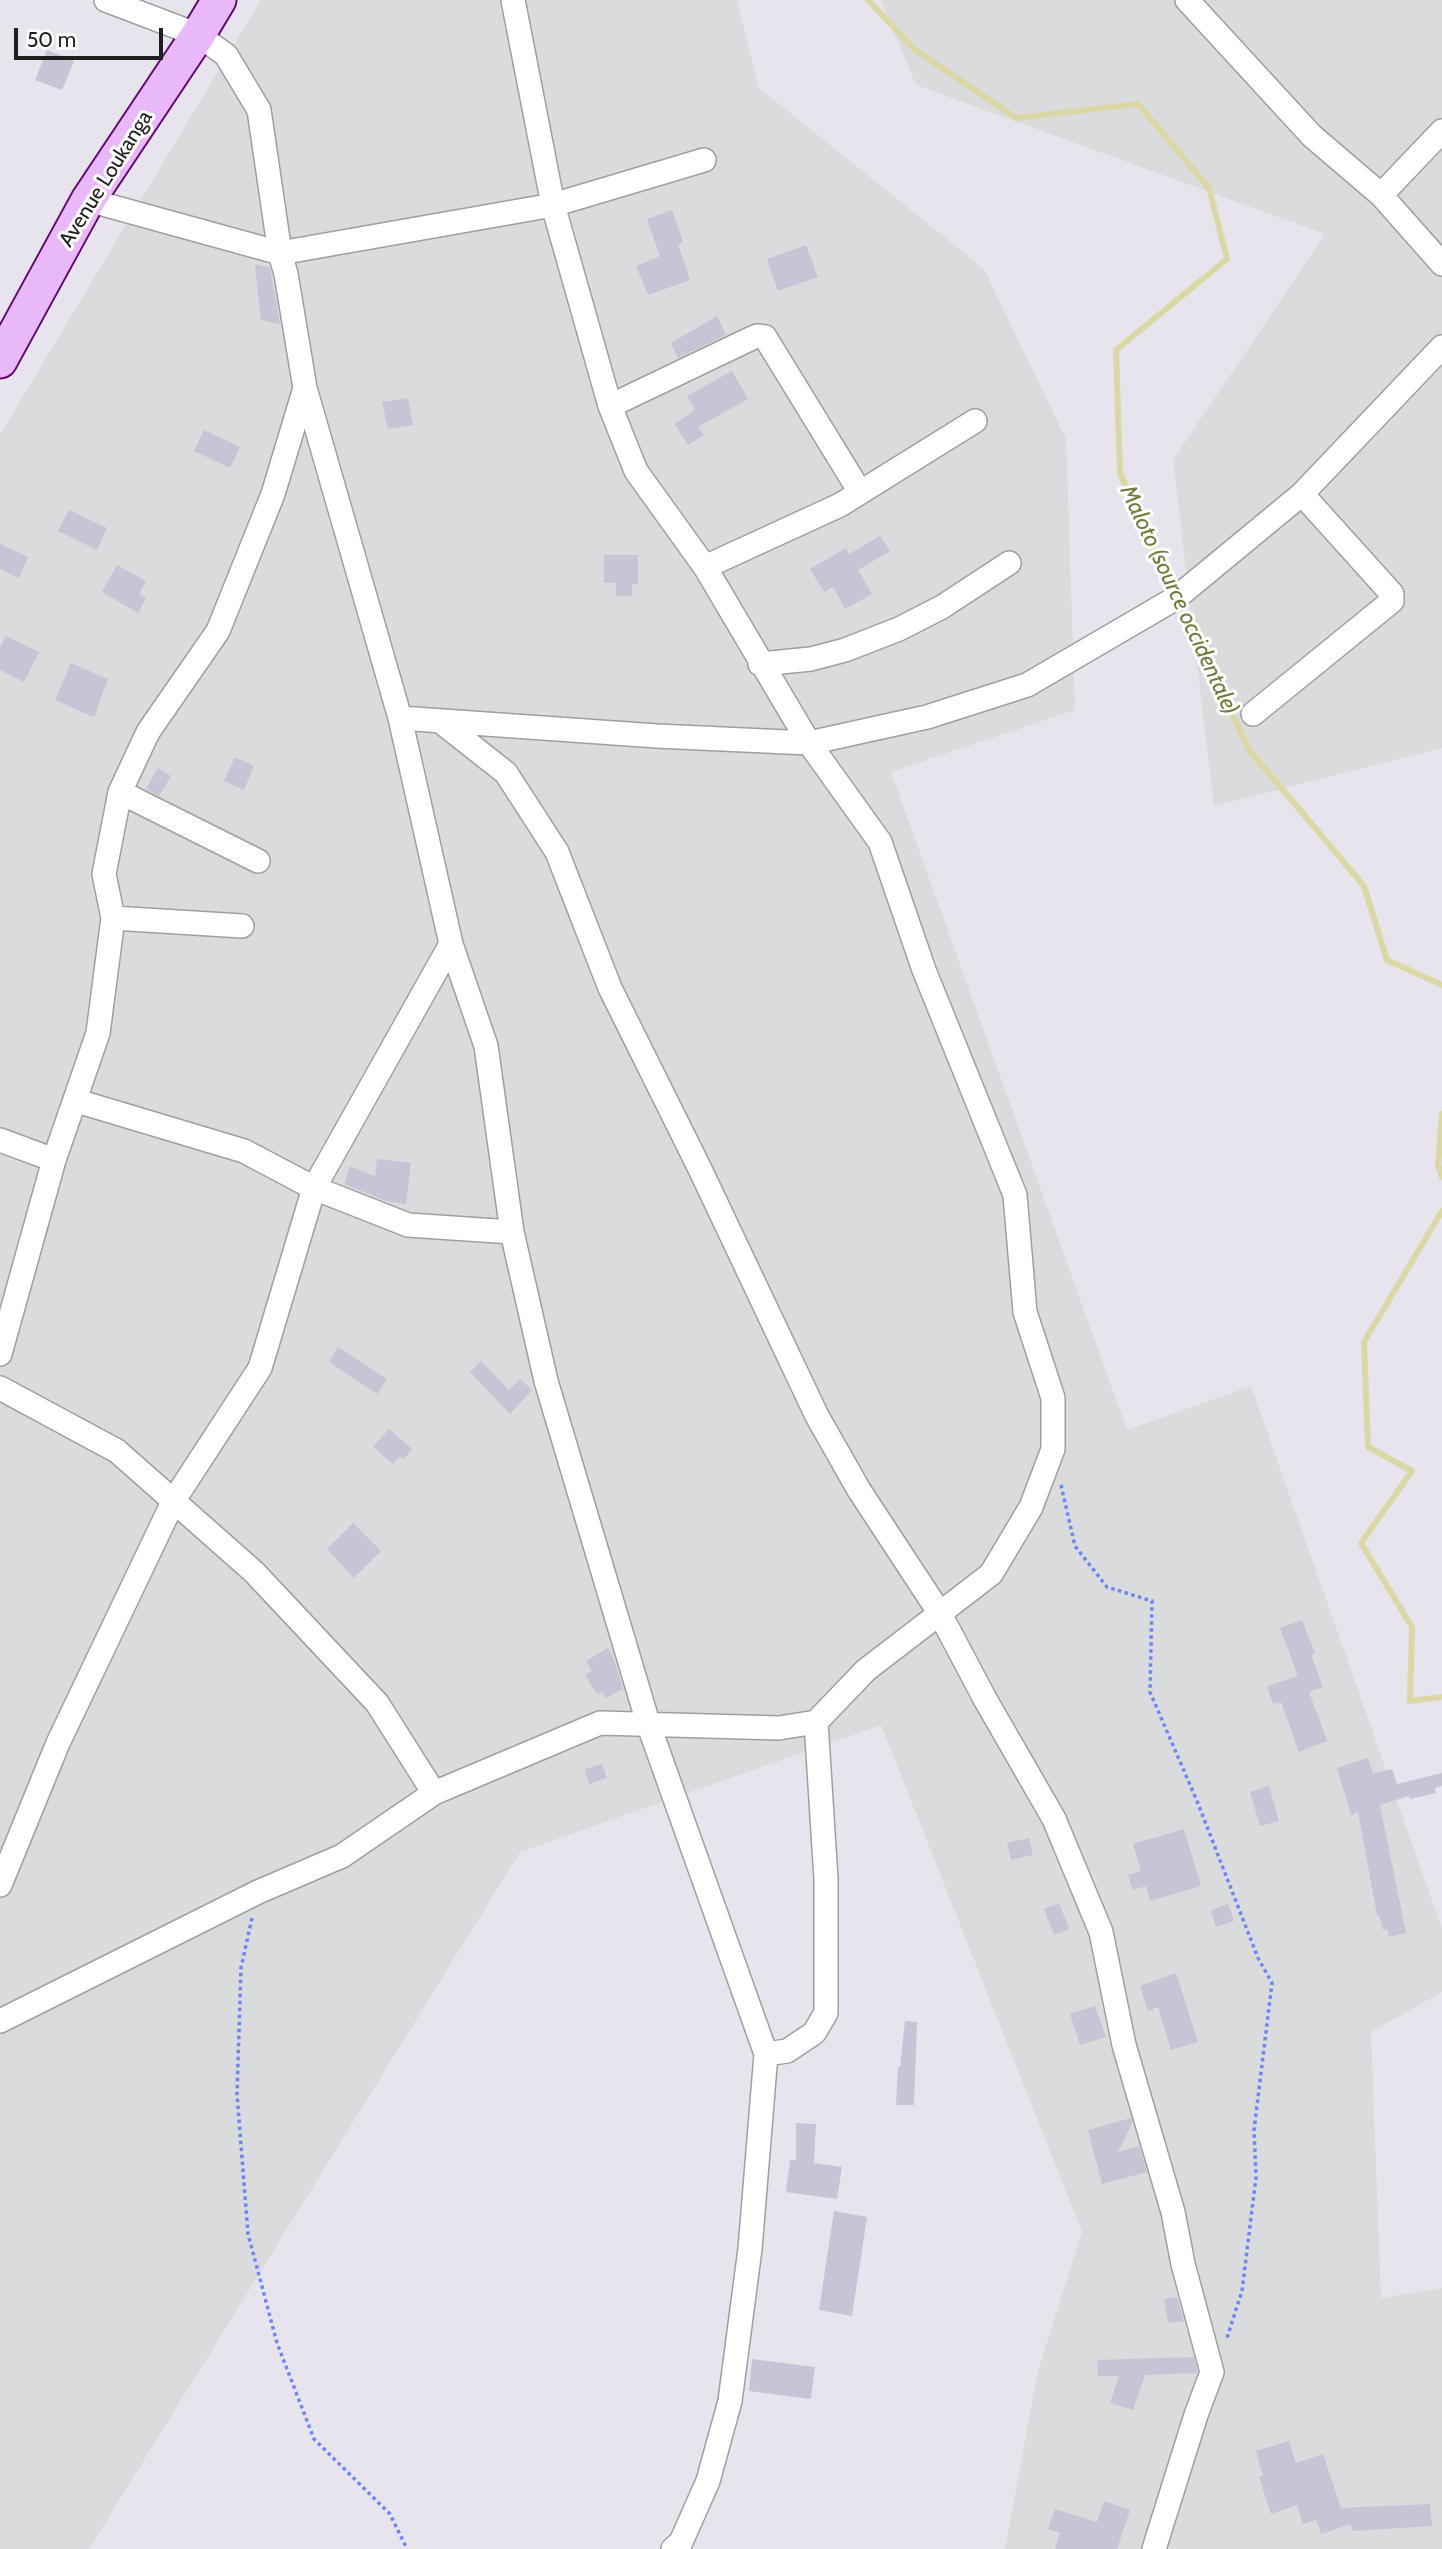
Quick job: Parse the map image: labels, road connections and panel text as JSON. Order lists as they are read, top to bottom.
{
  "streets": {
    "main road": ["Avenue Loukanga"]
  },
  "water": ["Maloto (source occidentale)"],
  "scale_bar": "50 m"
}
